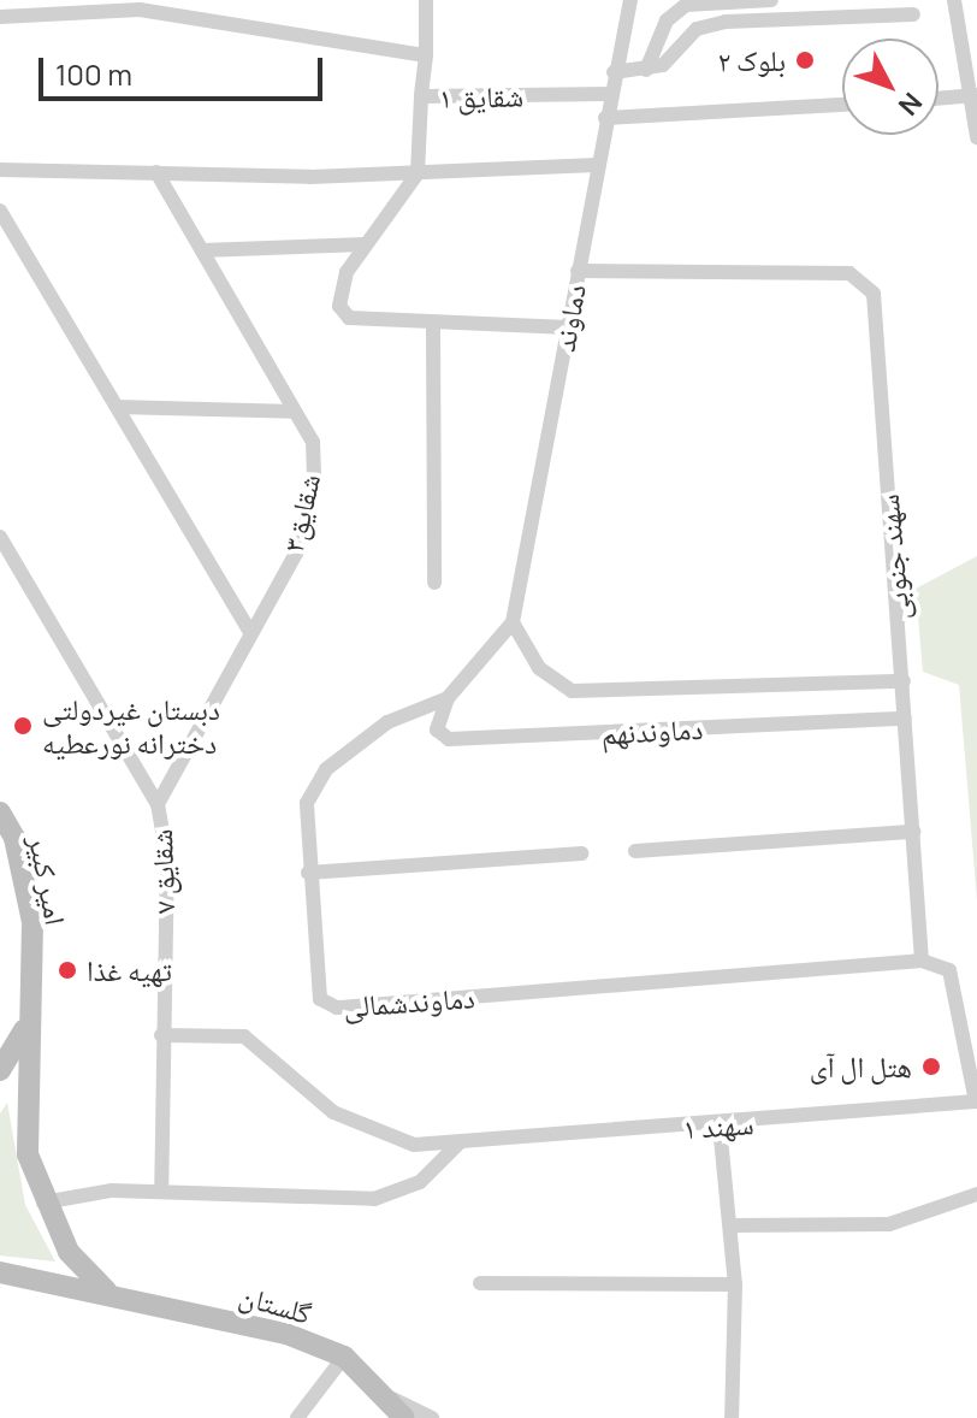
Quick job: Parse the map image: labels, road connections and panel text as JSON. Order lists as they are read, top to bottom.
{
  "streets": {
    "main road": ["امیر کبیر", "گلستان"],
    "street": [
      "شقایق ۱",
      "دماوند",
      "شقایق۳",
      "سهند جنوبی",
      "دماوندنهم",
      "شقایق ۷",
      "دماوندشمالی",
      "سهند ۱"
    ]
  },
  "crossings": [
    ["شقایق ۱", "دماوند"],
    ["دماوند", "سهند جنوبی"],
    ["دماوند", "دماوندشمالی"],
    ["شقایق۳", "شقایق ۷"],
    ["سهند جنوبی", "دماوندنهم"],
    ["سهند جنوبی", "دماوندشمالی"],
    ["دماوندنهم", "دماوندشمالی"],
    ["شقایق ۷", "سهند ۱"]
  ],
  "places": [
    "بلوک ۲",
    "دبستان غیردولتی دخترانه نورعطیه",
    "تهیه غذا",
    "هتل ال آی"
  ],
  "scale_bar": "100 m",
  "north": "bottom right"
}
